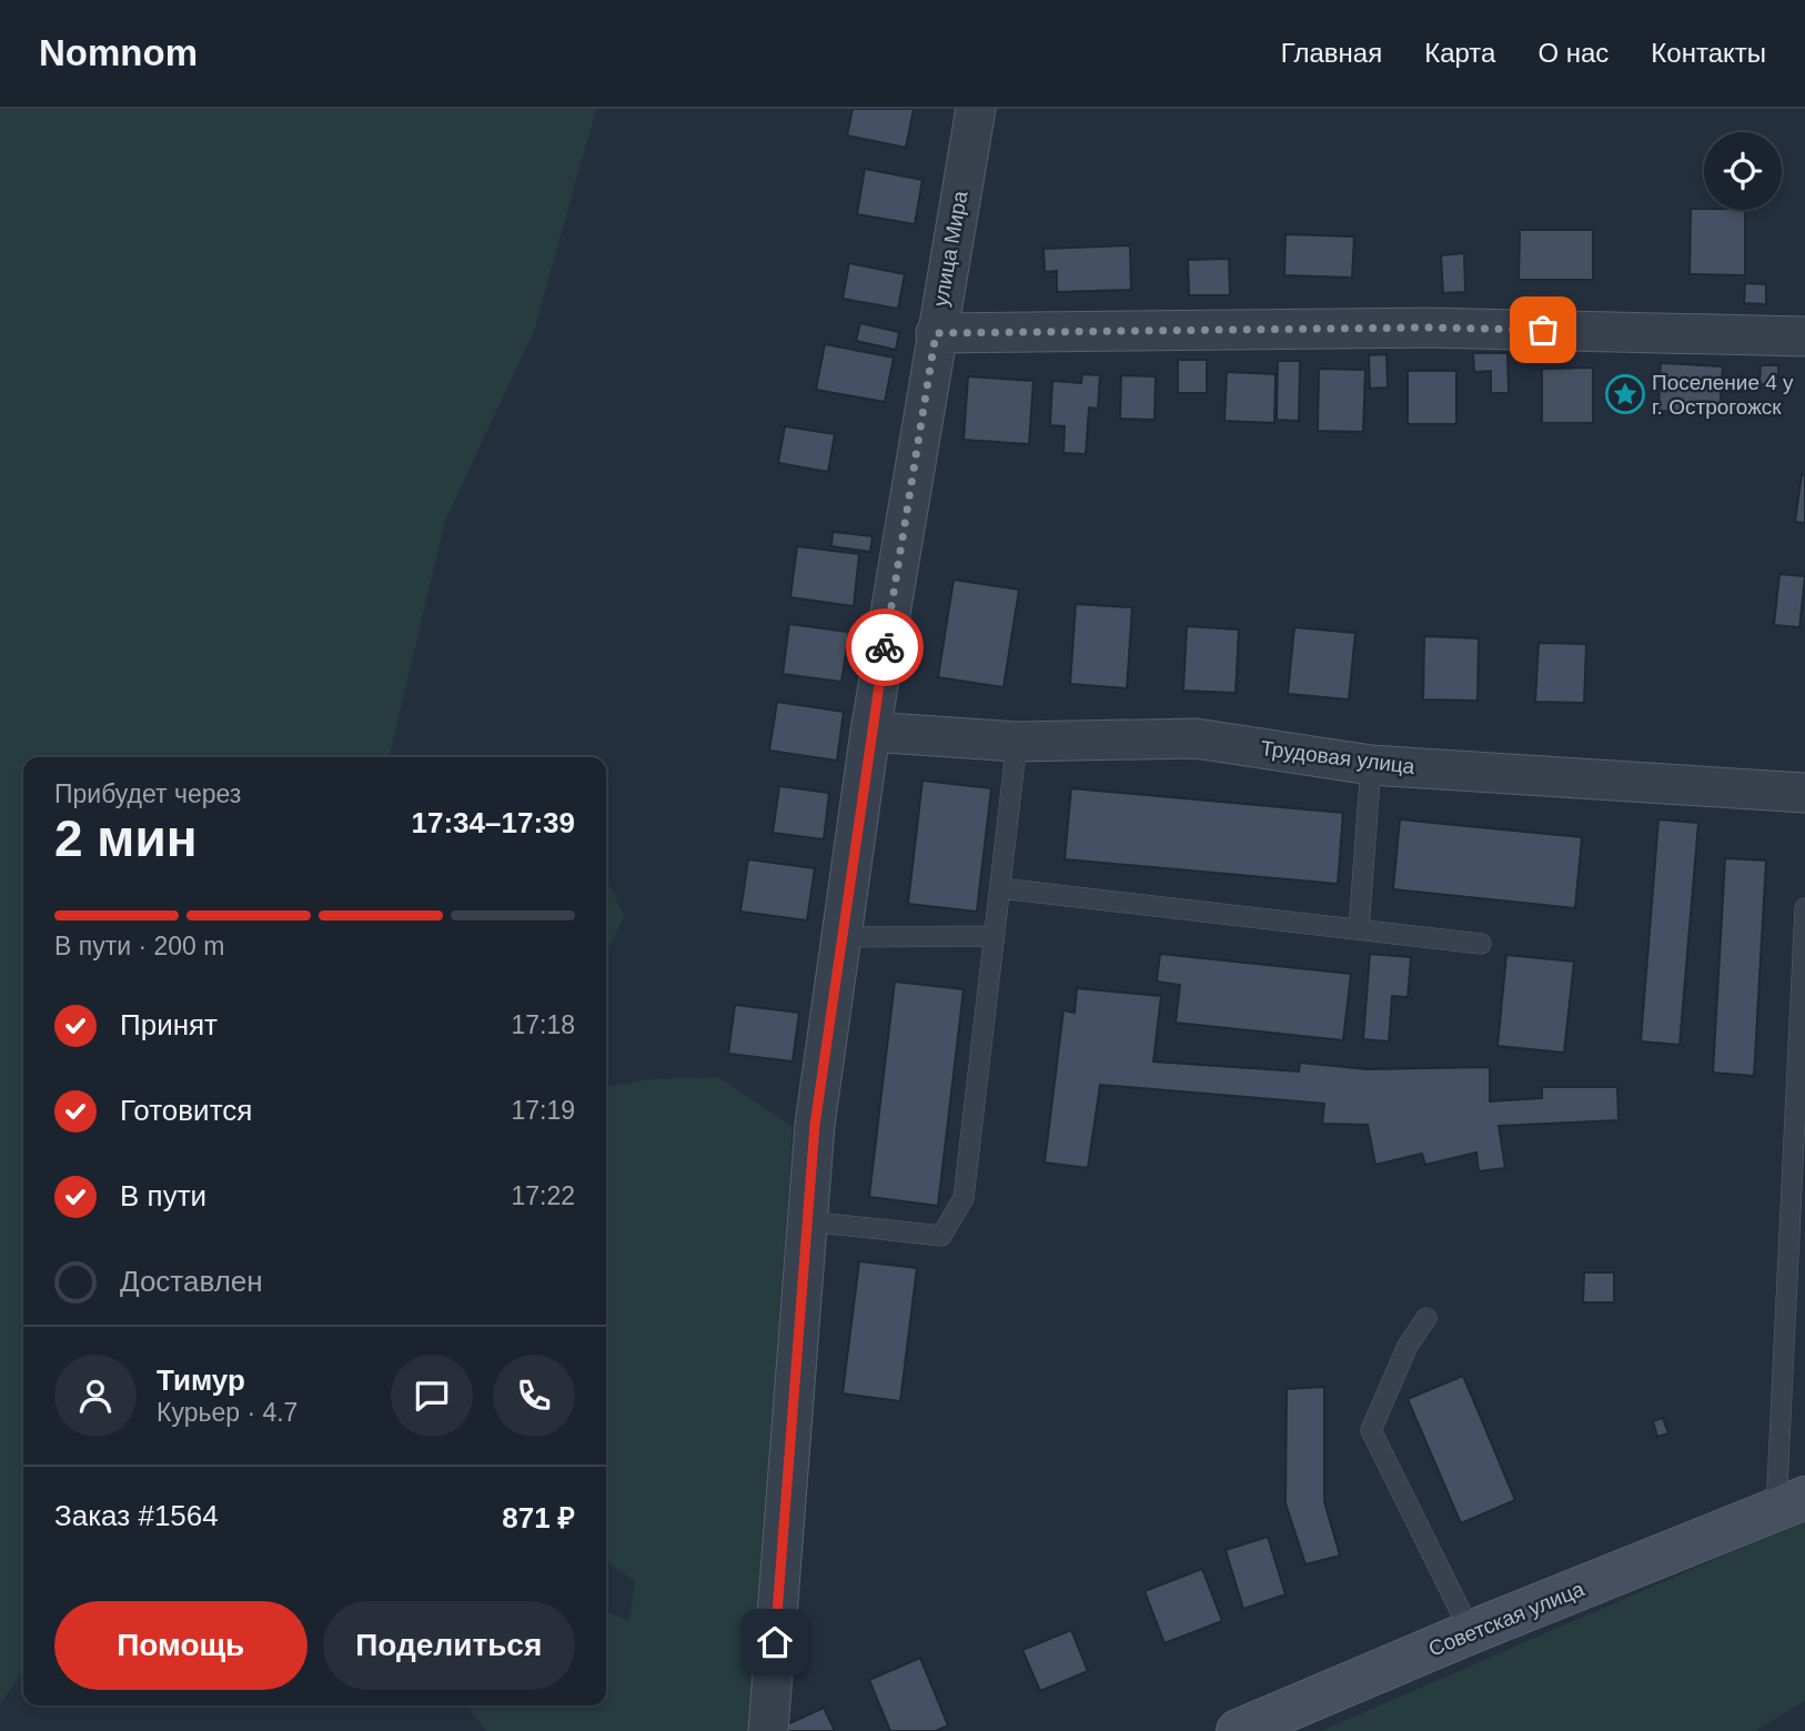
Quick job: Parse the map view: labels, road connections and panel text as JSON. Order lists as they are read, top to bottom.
{
  "streets": {
    "main road": ["Советская улица"],
    "street": ["улица Мира", "Трудовая улица"]
  },
  "crossings": [
    ["улица Мира", "Трудовая улица"]
  ],
  "places": {
    "place": ["Поселение 4 у г. Острогожск"]
  },
  "page": {
    "header": "Nomnom",
    "nav": [
      "Главная",
      "Карта",
      "О нас",
      "Контакты"
    ],
    "heading": ["2 мин", "Прибудет через", "17:34–17:39"],
    "panel": [
      "Тимур",
      "Курьер · 4.7",
      "Заказ #1564",
      "871 ₽"
    ],
    "bar": "В пути · 200 m",
    "list": [
      ["Принят", "17:18"],
      ["Готовится", "17:19"],
      ["В пути", "17:22"],
      "Доставлен"
    ],
    "buttons": ["Помощь", "Поделиться"]
  }
}
